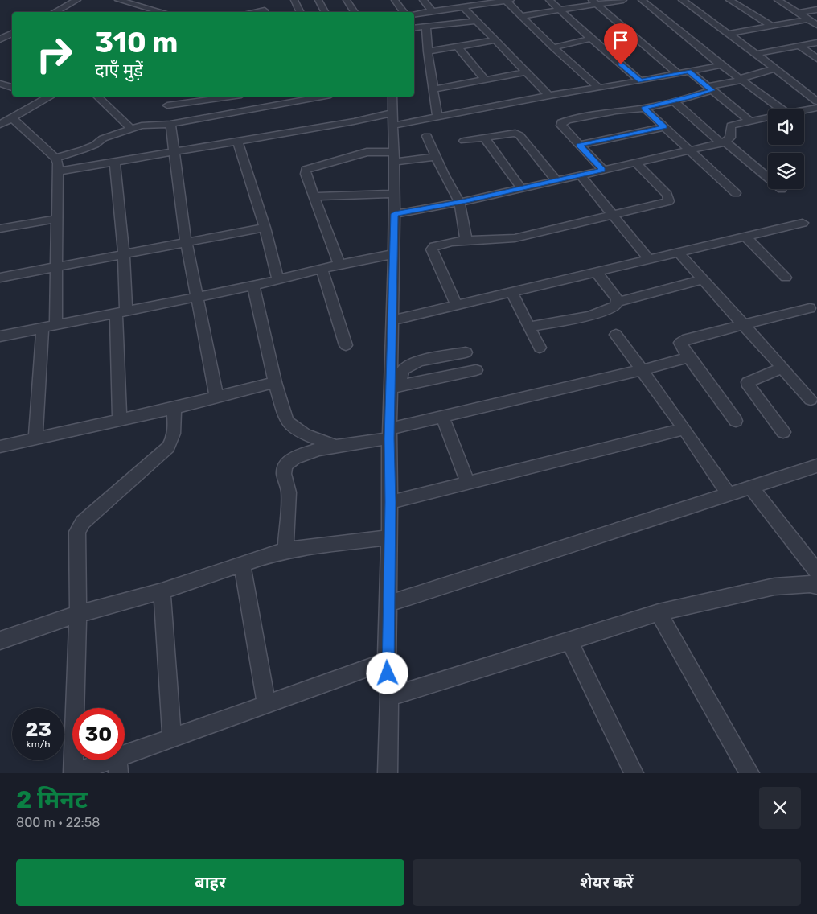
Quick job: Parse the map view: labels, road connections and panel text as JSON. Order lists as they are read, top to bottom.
{
  "page": {
    "turn": ["310 m", "दाएँ मुड़ें"],
    "speed": "23 km/h",
    "limit": "30",
    "heading": ["2 मिनट", "800 m · 22:58"],
    "buttons": ["बाहर", "शेयर करें"]
  }
}
